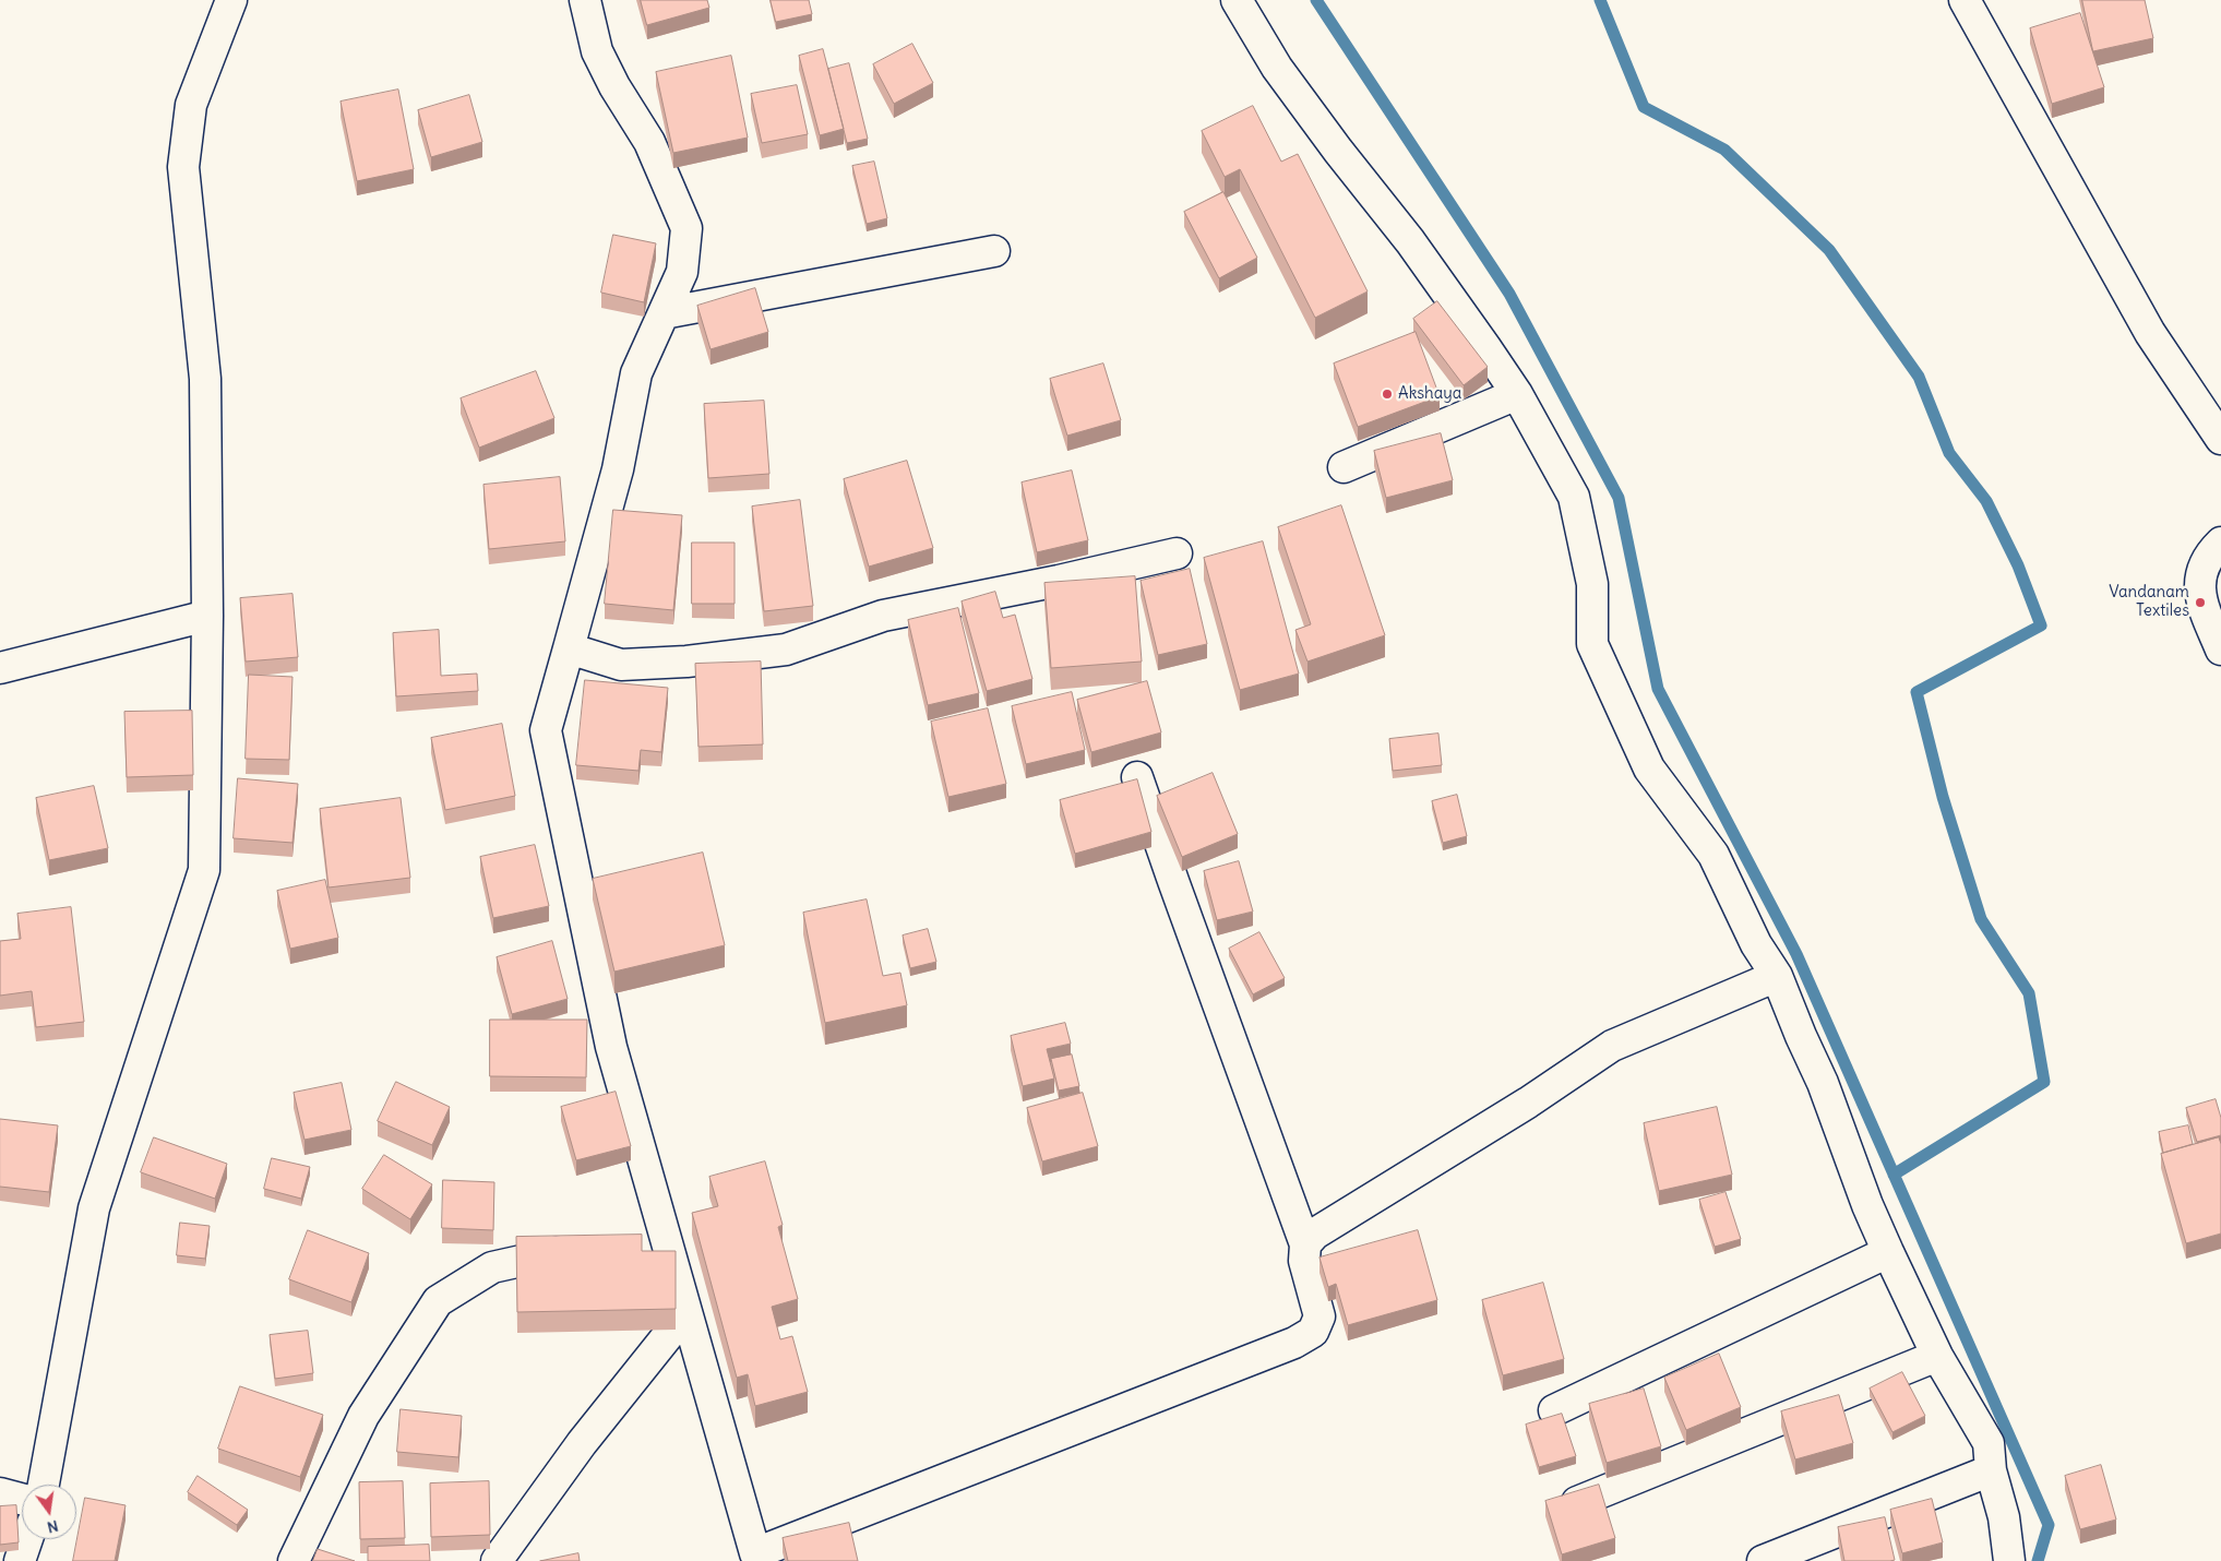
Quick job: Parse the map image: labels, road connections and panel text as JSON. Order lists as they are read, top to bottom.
{
  "places": ["Akshaya", "Vandanam Textiles"],
  "north": "bottom"
}
